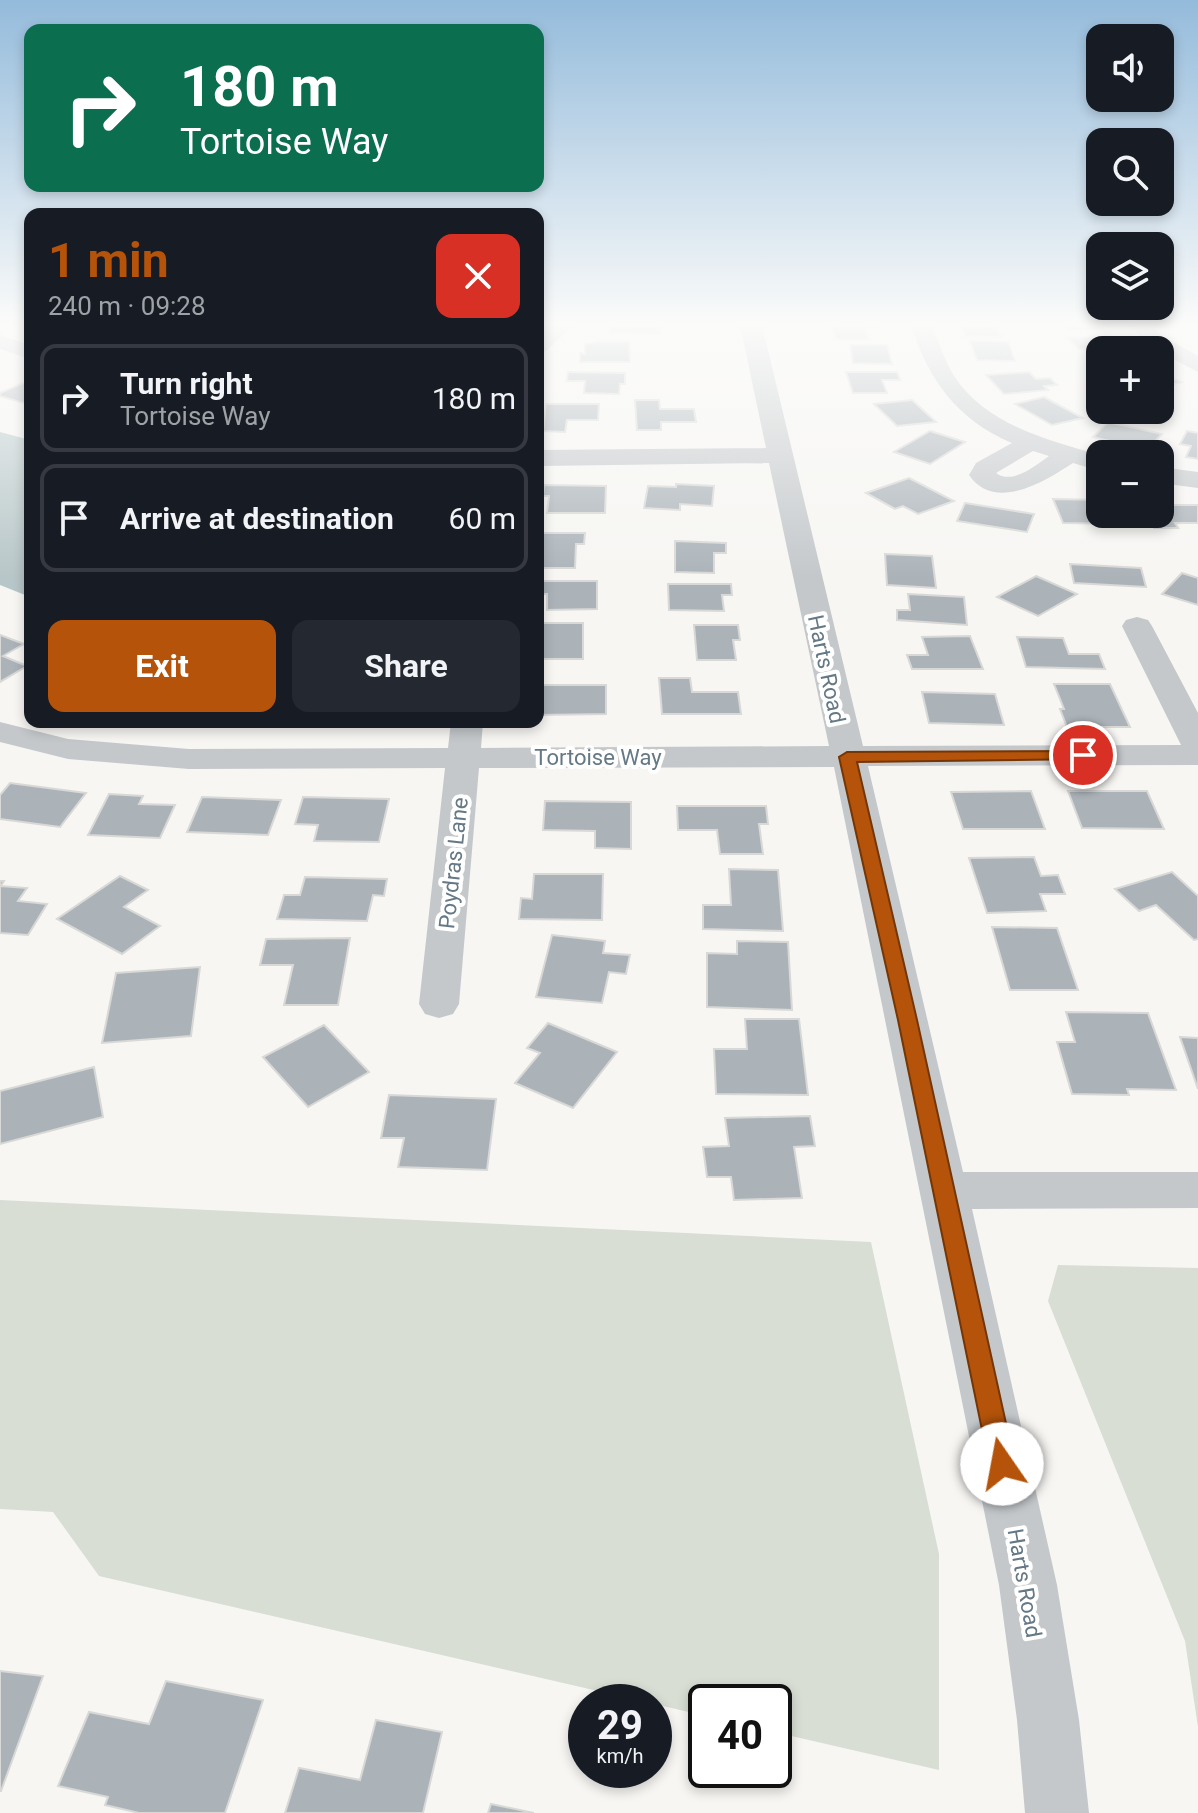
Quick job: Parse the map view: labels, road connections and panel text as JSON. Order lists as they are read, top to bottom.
{
  "streets": {
    "street": ["Harts Road", "Tortoise Way", "Poydras Lane"]
  },
  "crossings": [
    ["Harts Road", "Tortoise Way"],
    ["Tortoise Way", "Poydras Lane"]
  ],
  "page": {
    "map_buttons": ["+", "−"],
    "turn": ["180 m", "Tortoise Way"],
    "heading": ["1 min", "240 m · 09:28"],
    "list": [
      {
        "name": "Turn right",
        "note": "Tortoise Way",
        "value": "180 m"
      },
      {
        "name": "Arrive at destination",
        "value": "60 m"
      }
    ],
    "buttons": ["Exit", "Share"],
    "speed": "29 km/h",
    "limit": "40"
  }
}
